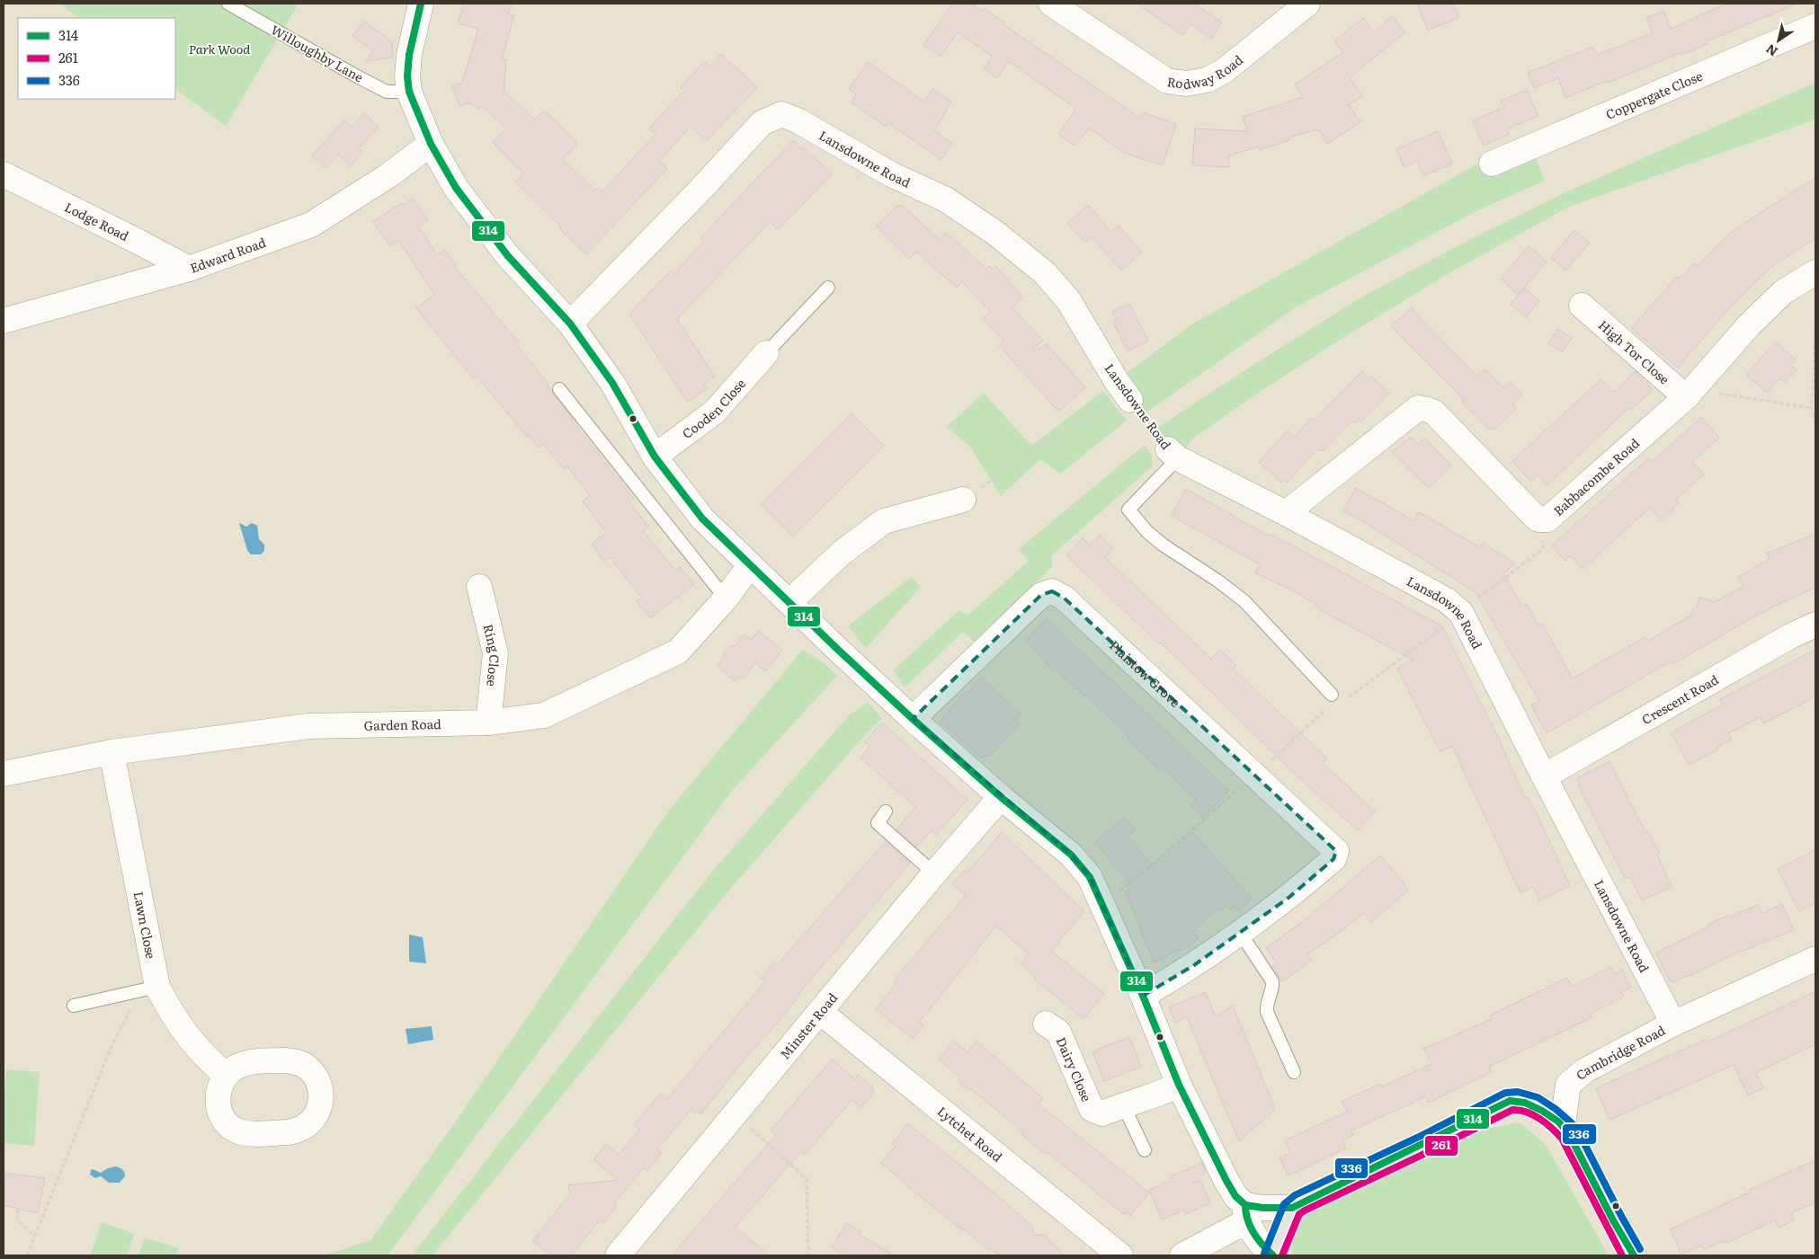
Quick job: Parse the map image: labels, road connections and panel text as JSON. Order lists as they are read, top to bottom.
{
  "streets": {
    "street": [
      "Rodway Road",
      "Coppergate Close",
      "Lansdowne Road",
      "Lodge Road",
      "Edward Road",
      "High Tor Close",
      "Cooden Close",
      "Babbacombe Road",
      "Ring Close",
      "Plaistow Grove",
      "Crescent Road",
      "Garden Road",
      "Lawn Close",
      "Minster Road",
      "Cambridge Road",
      "Dairy Close",
      "Lytchet Road"
    ],
    "lane": ["Willoughby Lane"]
  },
  "crossings": [
    ["Lansdowne Road", "Babbacombe Road"],
    ["Lansdowne Road", "Crescent Road"],
    ["Lansdowne Road", "Cambridge Road"],
    ["Lodge Road", "Edward Road"],
    ["High Tor Close", "Babbacombe Road"],
    ["Ring Close", "Garden Road"],
    ["Garden Road", "Lawn Close"],
    ["Minster Road", "Lytchet Road"]
  ],
  "parks": ["Park Wood"],
  "lines": ["transit line 314", "transit line 336", "transit line 261"],
  "legend": ["314", "261", "336"],
  "north": "bottom left"
}
